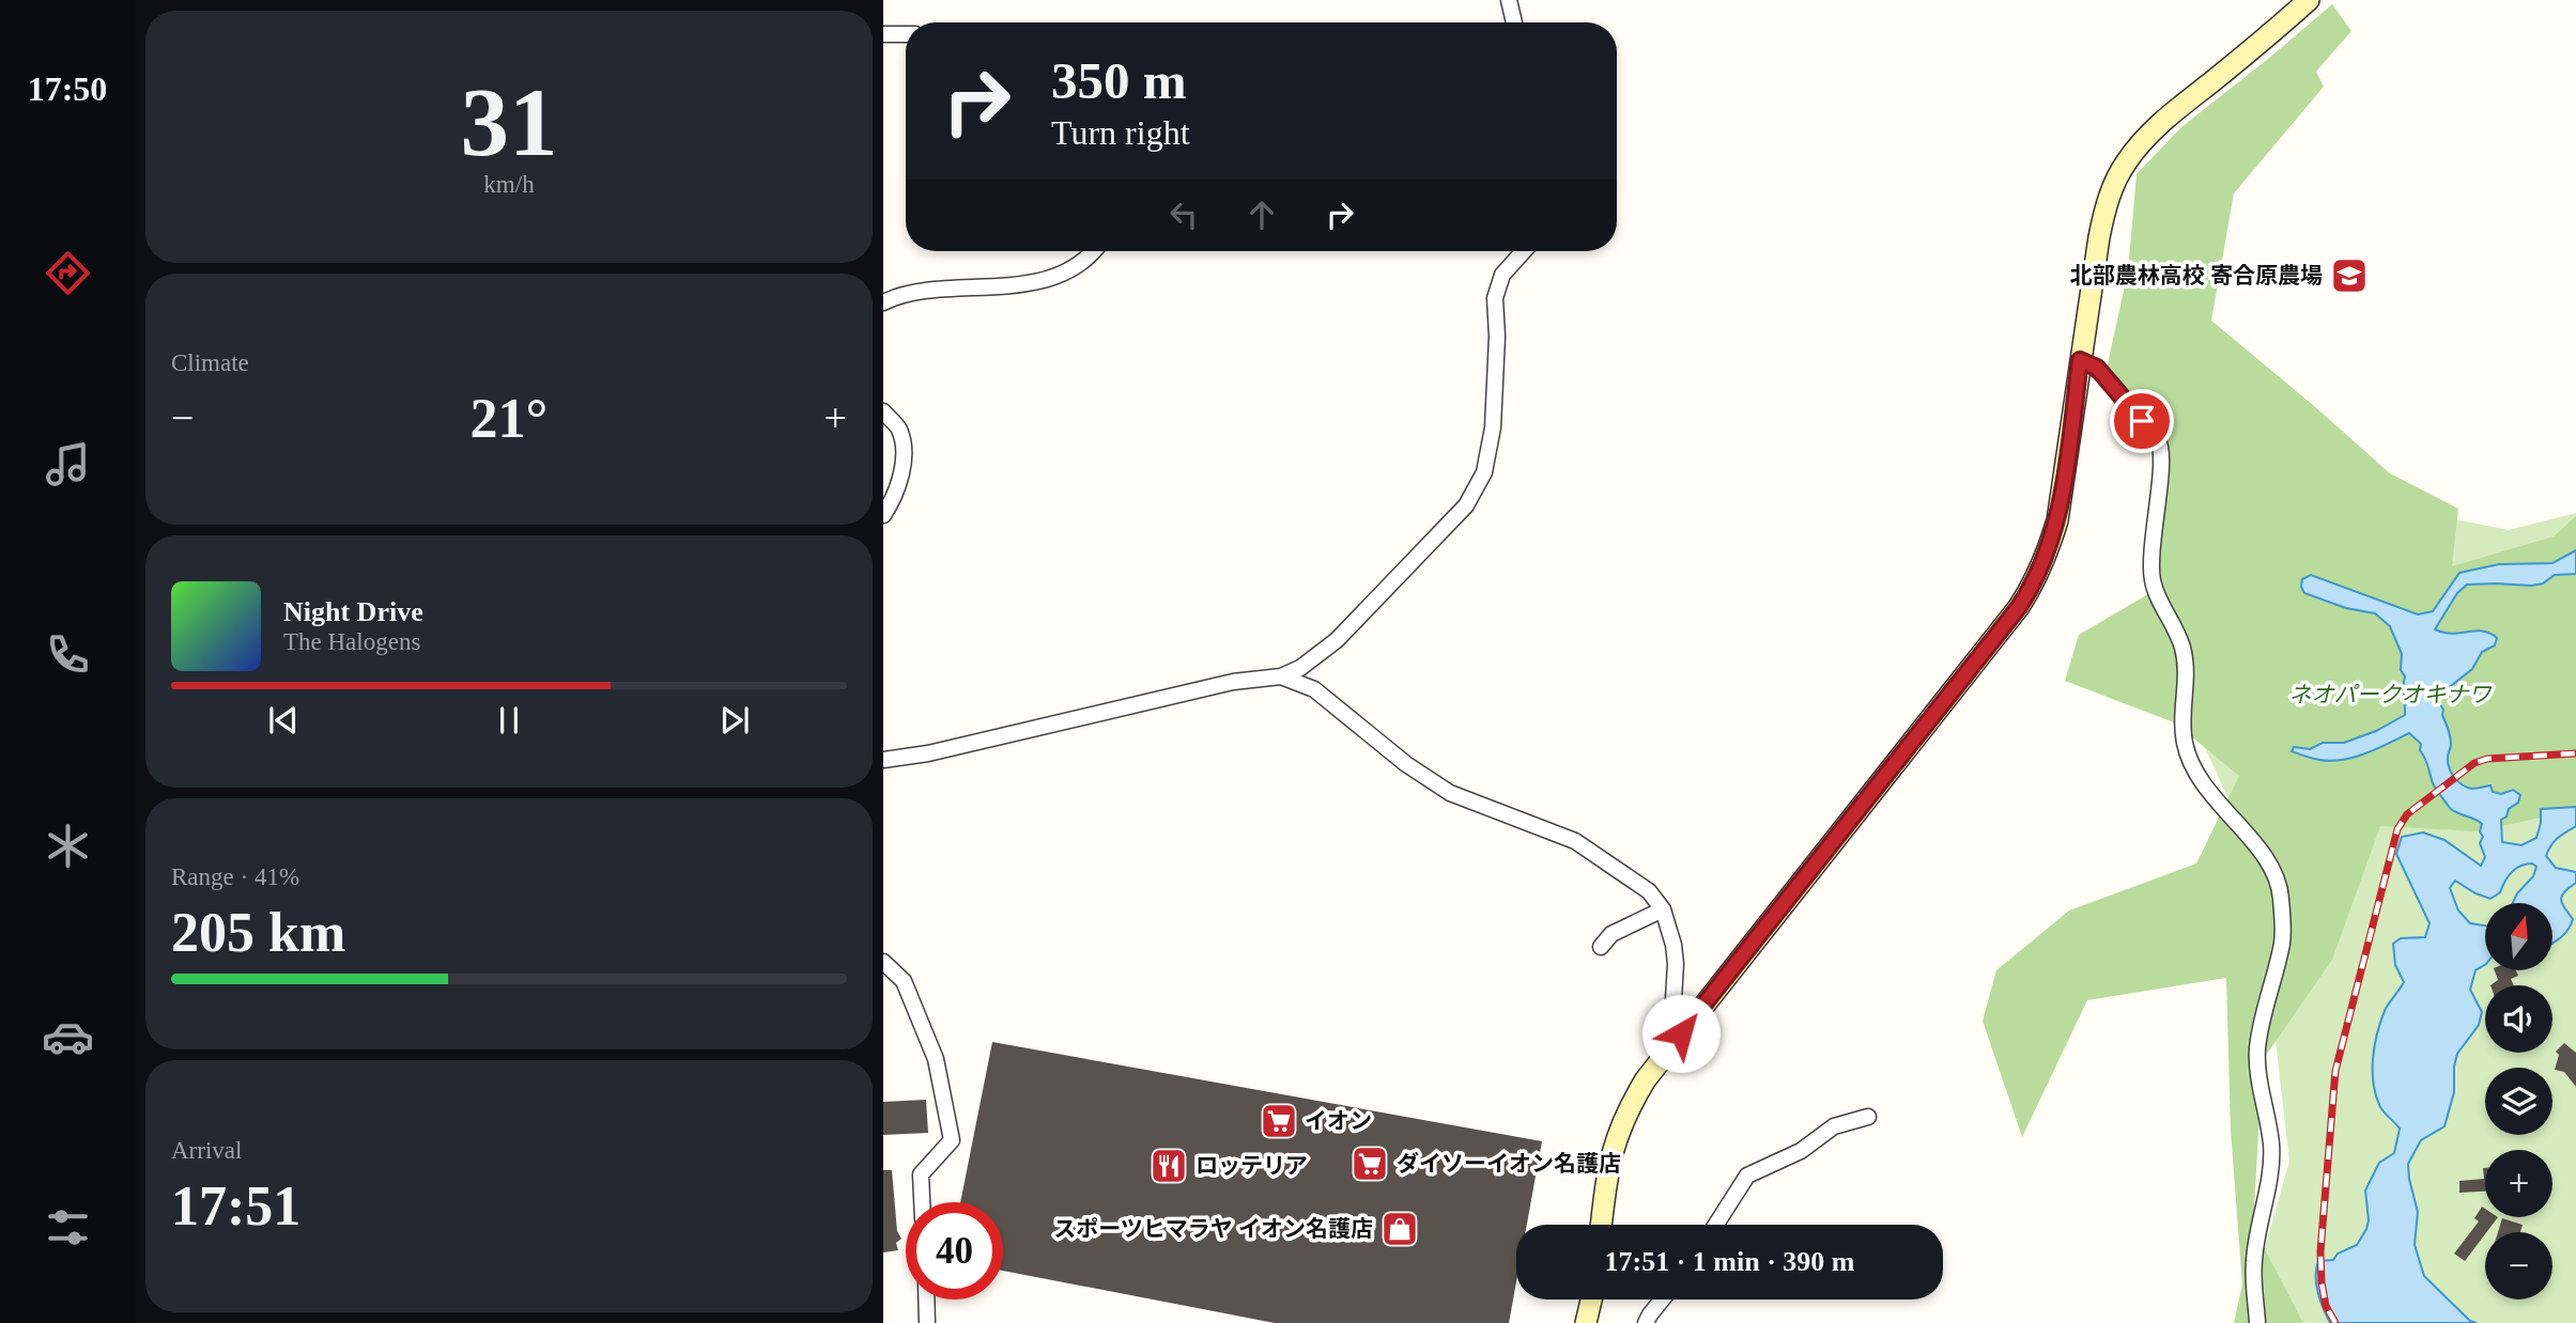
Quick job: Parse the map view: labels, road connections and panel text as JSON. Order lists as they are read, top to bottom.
{
  "parks": ["ネオパークオキナワ"],
  "places": {
    "school or university": ["北部農林高校 寄合原農場"],
    "supermarket": ["イオン", "ダイソーイオン名護店"],
    "restaurant": ["ロッテリア"],
    "shop": ["スポーツヒマラヤ イオン名護店"]
  },
  "north": "top",
  "page": {
    "tabs": "17:50",
    "tile": [
      ["31", "km/h"],
      "Climate",
      ["Range · 41%", "205 km"],
      ["Arrival", "17:51"]
    ],
    "turn": ["350 m", "Turn right"],
    "heat": ["−", "21°", "+"],
    "song": ["Night Drive", "The Halogens"],
    "map_buttons": ["+", "−"],
    "limit": "40",
    "trip": "17:51 · 1 min · 390 m"
  }
}
